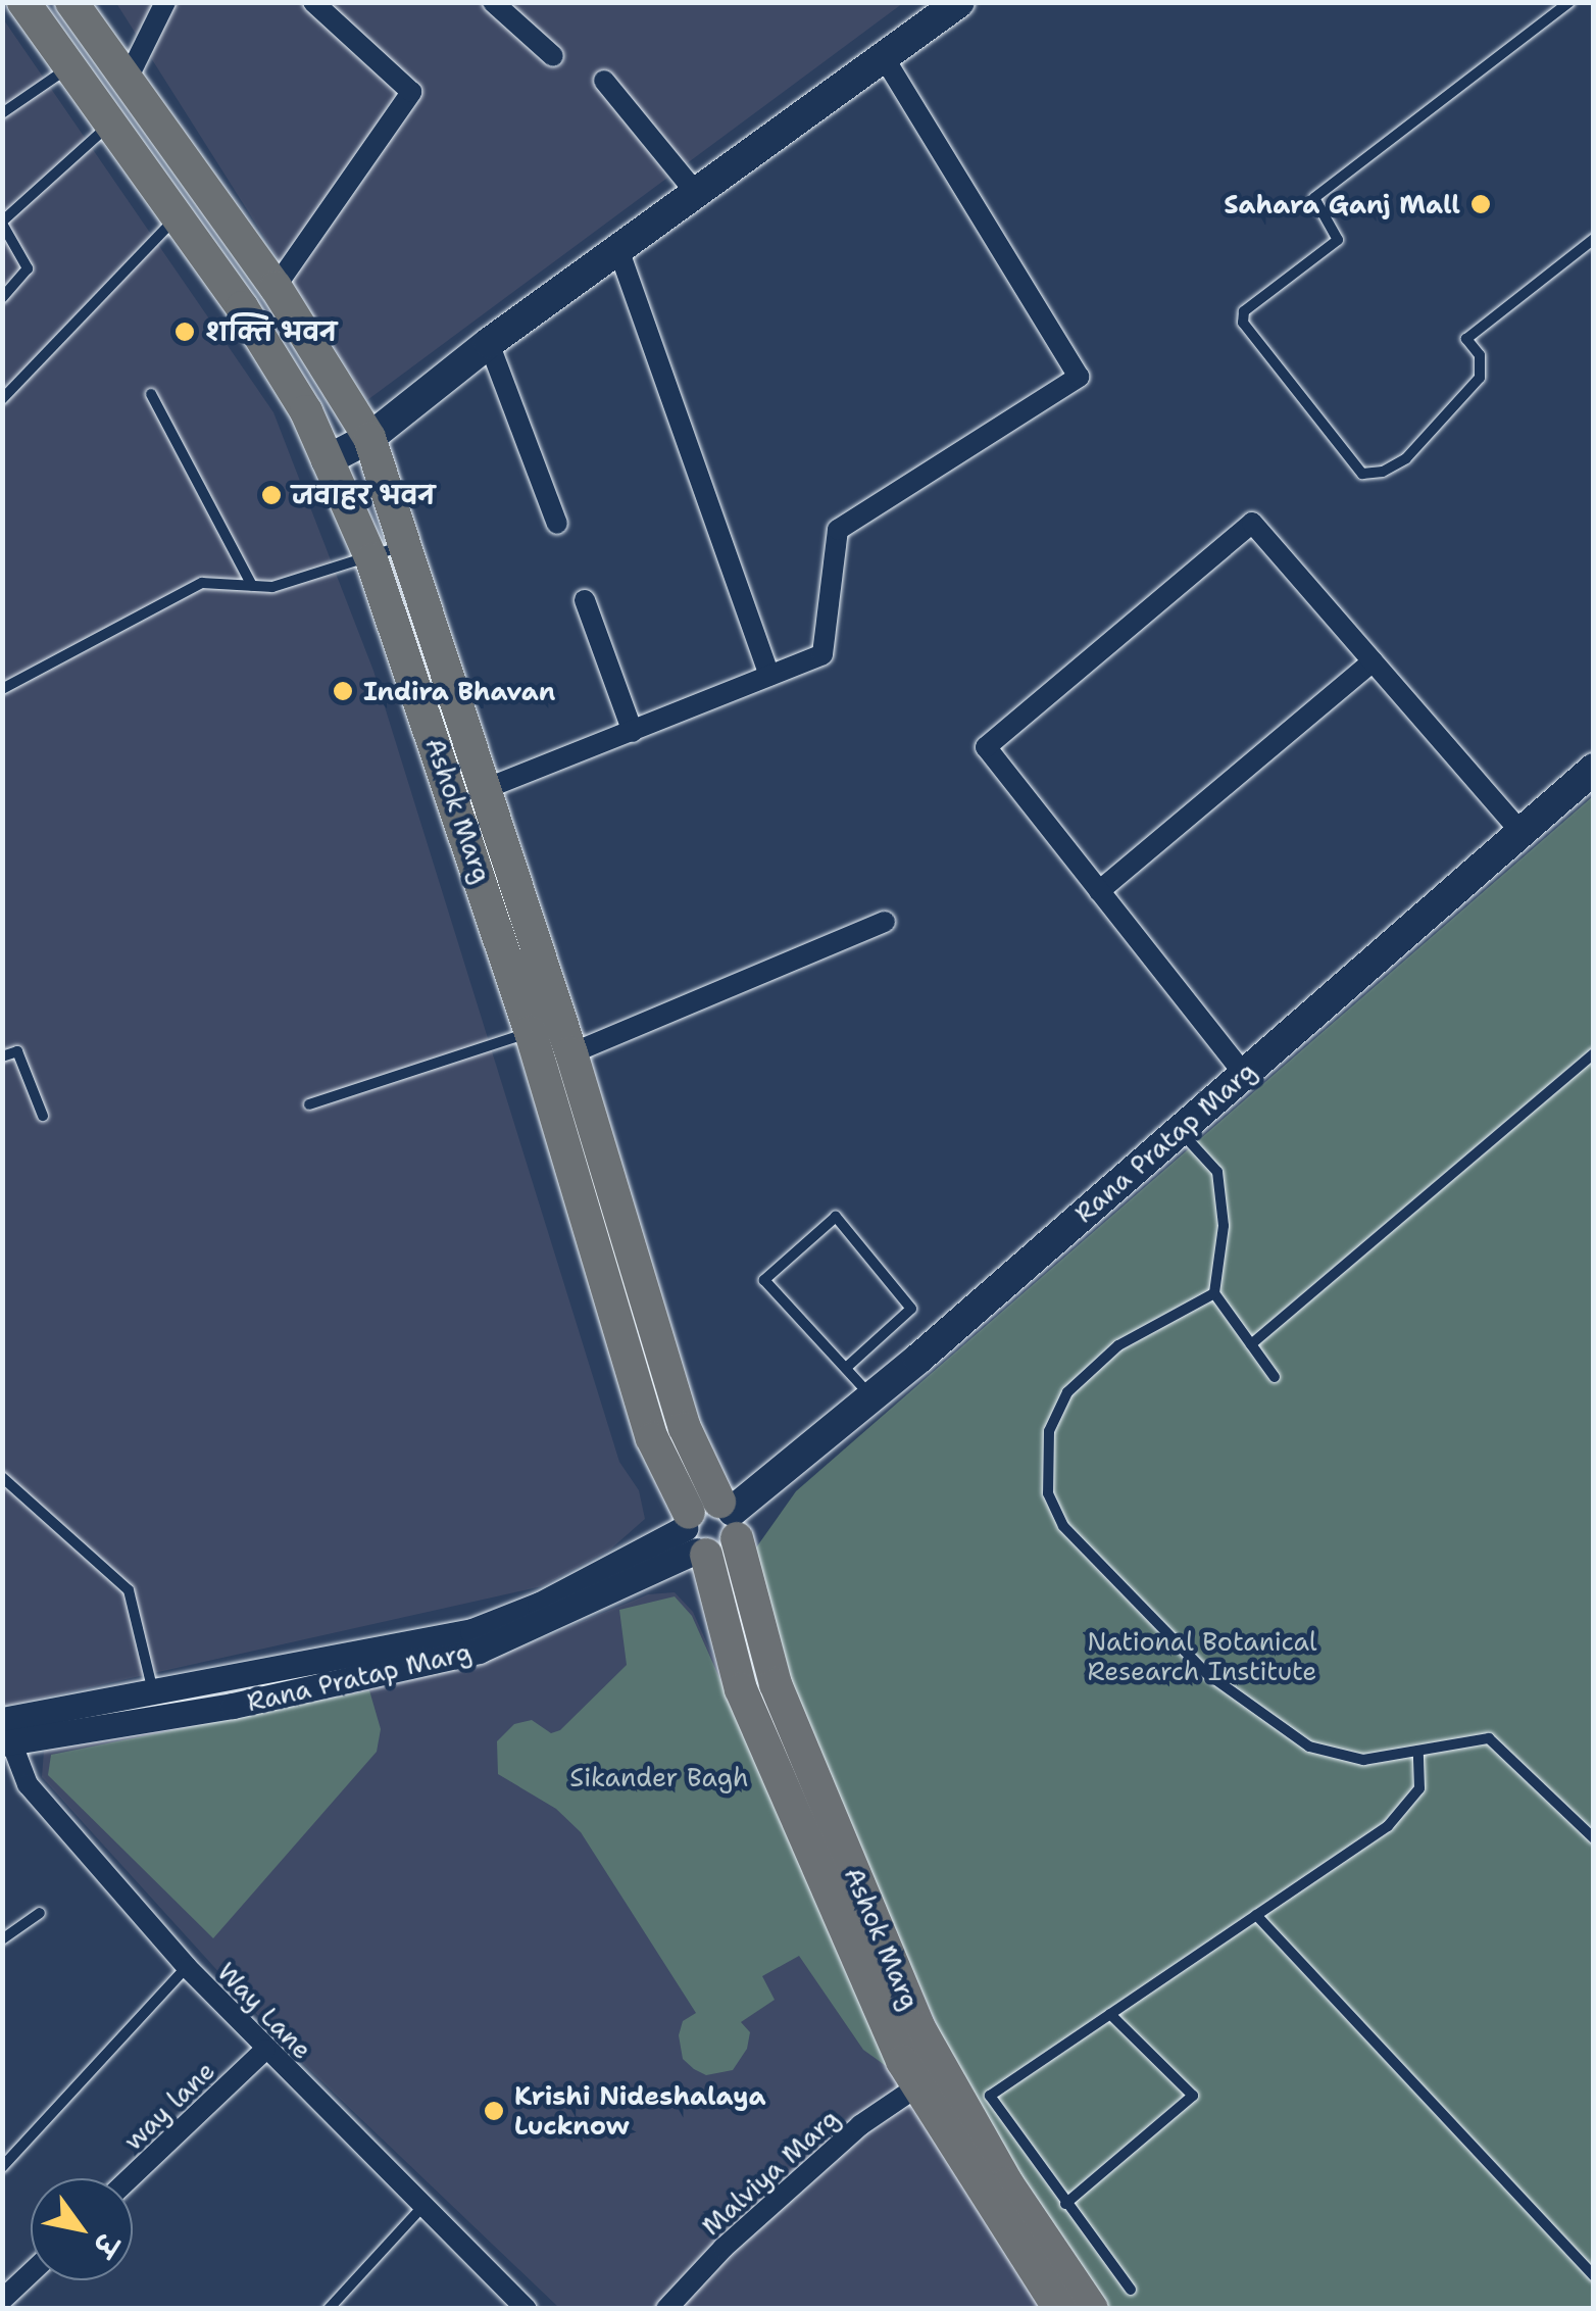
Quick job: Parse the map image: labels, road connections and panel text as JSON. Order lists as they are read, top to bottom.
{
  "streets": {
    "main road": ["Ashok Marg", "Rana Pratap Marg"],
    "street": ["Way Lane", "way lane", "Malviya Marg"]
  },
  "crossings": [
    ["Ashok Marg", "Rana Pratap Marg"],
    ["Ashok Marg", "Malviya Marg"],
    ["Rana Pratap Marg", "Way Lane"],
    ["Way Lane", "way lane"]
  ],
  "parks": ["National Botanical Research Institute", "Sikander Bagh"],
  "places": [
    "Sahara Ganj Mall",
    "शक्ति भवन",
    "जवाहर भवन",
    "Indira Bhavan",
    "Krishi Nideshalaya Lucknow"
  ],
  "north": "bottom right"
}
